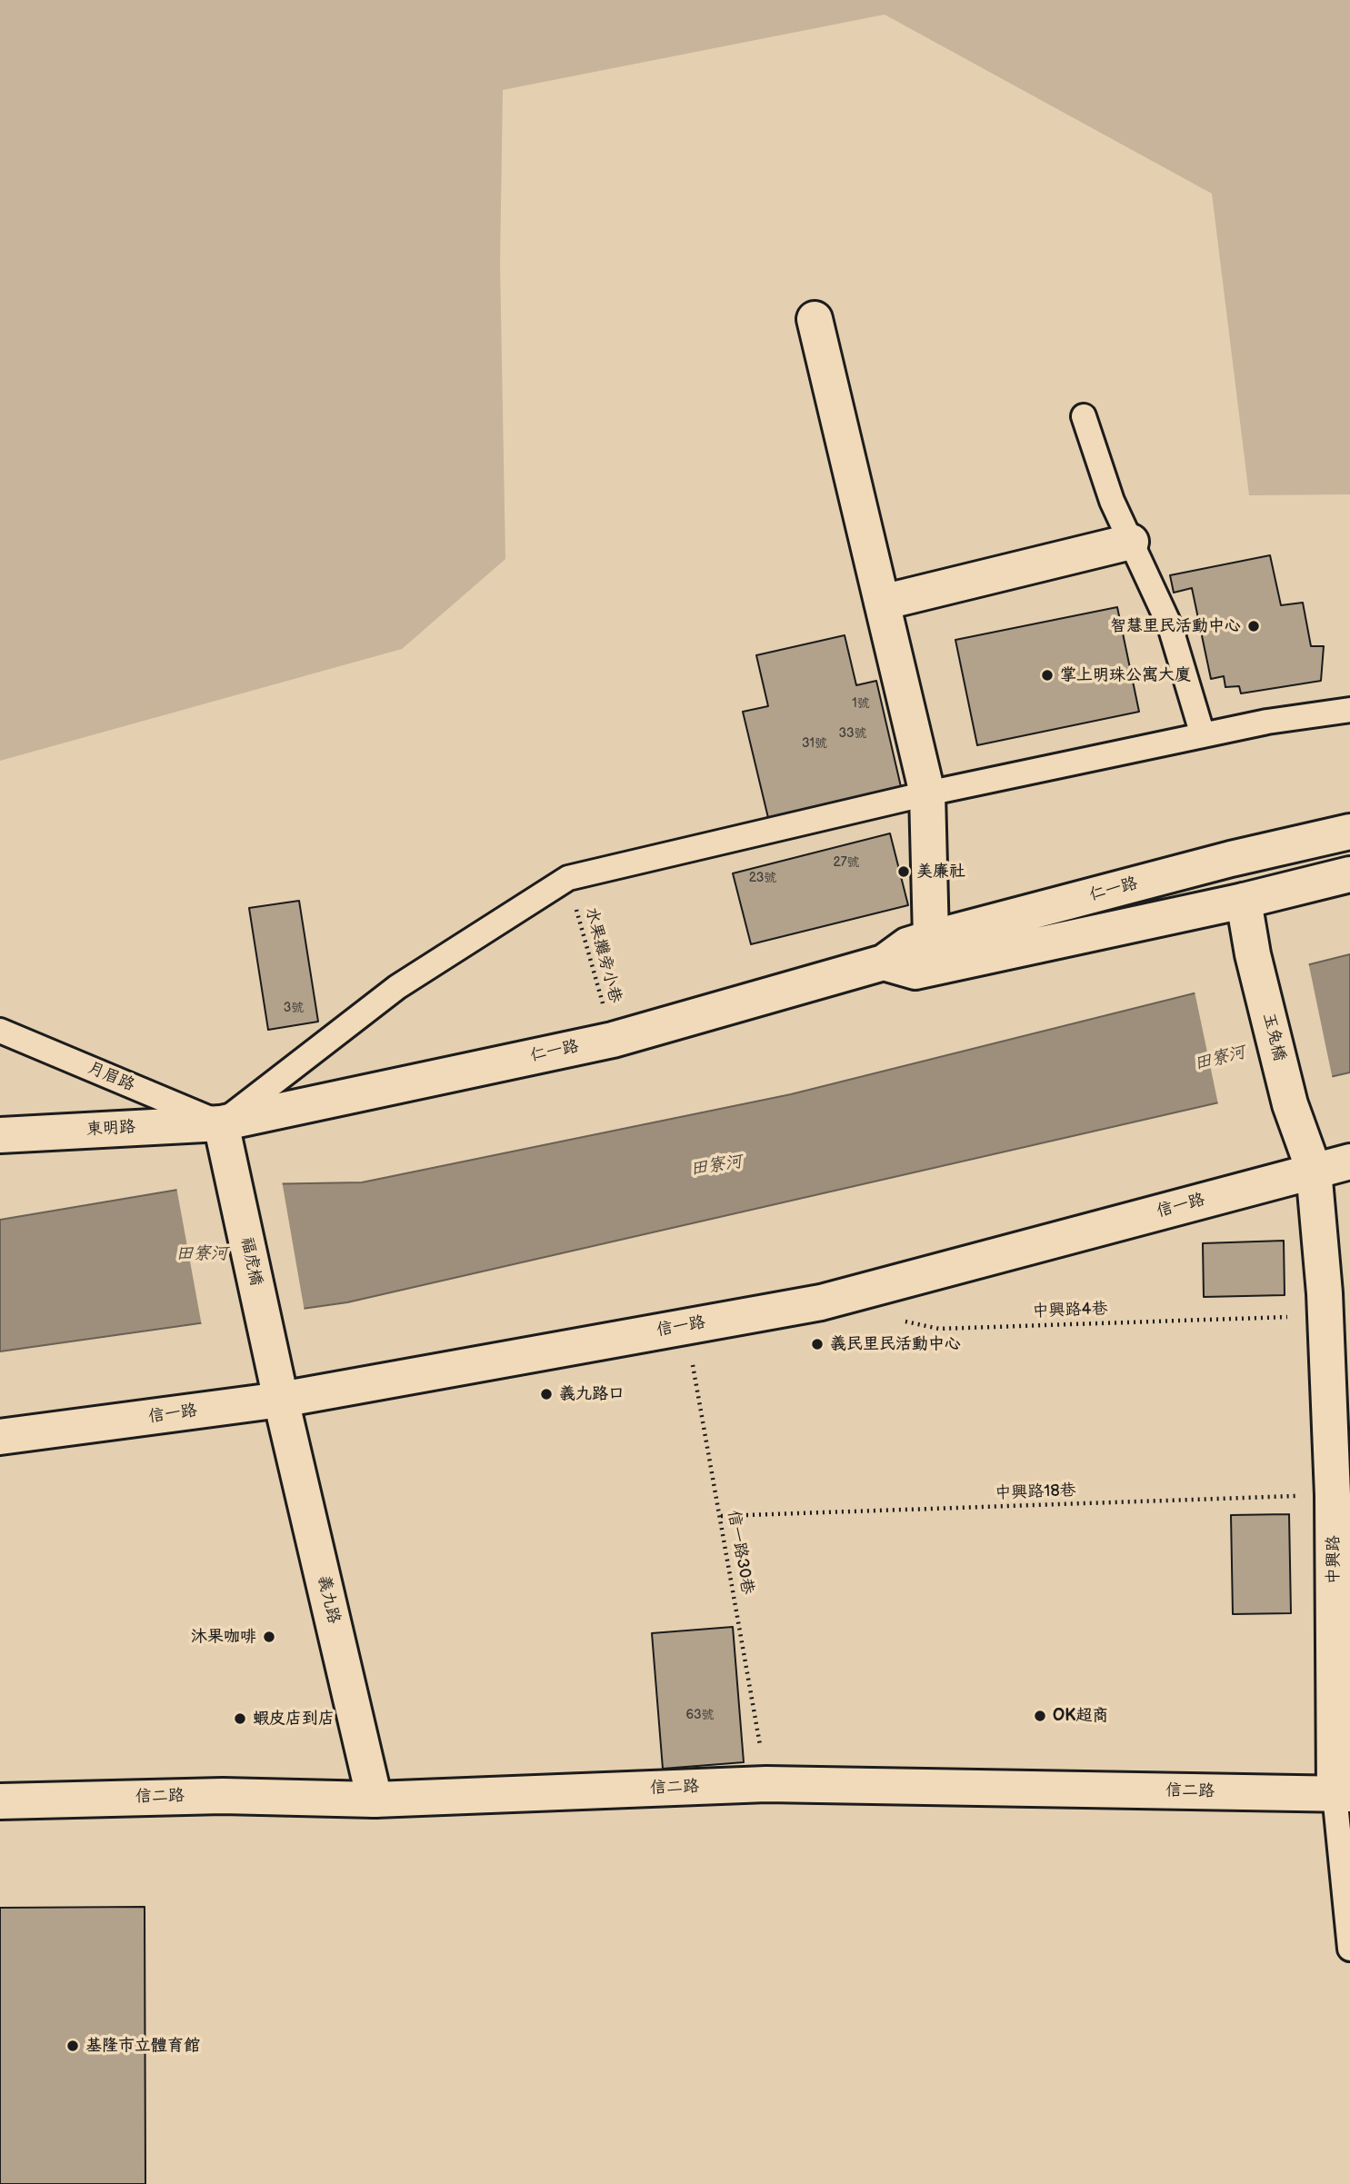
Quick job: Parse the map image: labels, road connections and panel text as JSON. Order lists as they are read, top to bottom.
{
  "streets": {
    "street": [
      "仁一路",
      "玉兔橋",
      "東明路",
      "信一路",
      "福虎橋",
      "中興路",
      "義九路",
      "信二路"
    ],
    "lane": ["月眉路"],
    "path": [
      "水果攤旁小巷",
      "中興路4巷",
      "中興路18巷",
      "信一路30巷"
    ]
  },
  "crossings": [
    ["仁一路", "水果攤旁小巷"],
    ["仁一路", "玉兔橋"],
    ["仁一路", "月眉路"],
    ["仁一路", "東明路"],
    ["仁一路", "福虎橋"],
    ["玉兔橋", "信一路"],
    ["玉兔橋", "中興路"],
    ["月眉路", "東明路"],
    ["月眉路", "福虎橋"],
    ["東明路", "福虎橋"],
    ["信一路", "福虎橋"],
    ["信一路", "信一路30巷"],
    ["信一路", "中興路"],
    ["信一路", "義九路"],
    ["福虎橋", "義九路"],
    ["中興路4巷", "中興路"],
    ["中興路18巷", "信一路30巷"],
    ["中興路18巷", "中興路"],
    ["信一路30巷", "信二路"],
    ["中興路", "信二路"],
    ["義九路", "信二路"]
  ],
  "water": ["田寮河"],
  "places": [
    "智慧里民活動中心",
    "掌上明珠公寓大廈",
    "美廉社",
    "義民里民活動中心",
    "義九路口",
    "沐果咖啡",
    "OK超商",
    "蝦皮店到店",
    "基隆市立體育館"
  ],
  "house_numbers": [
    "1號",
    "33號",
    "31號",
    "27號",
    "23號",
    "3號",
    "63號"
  ]
}
